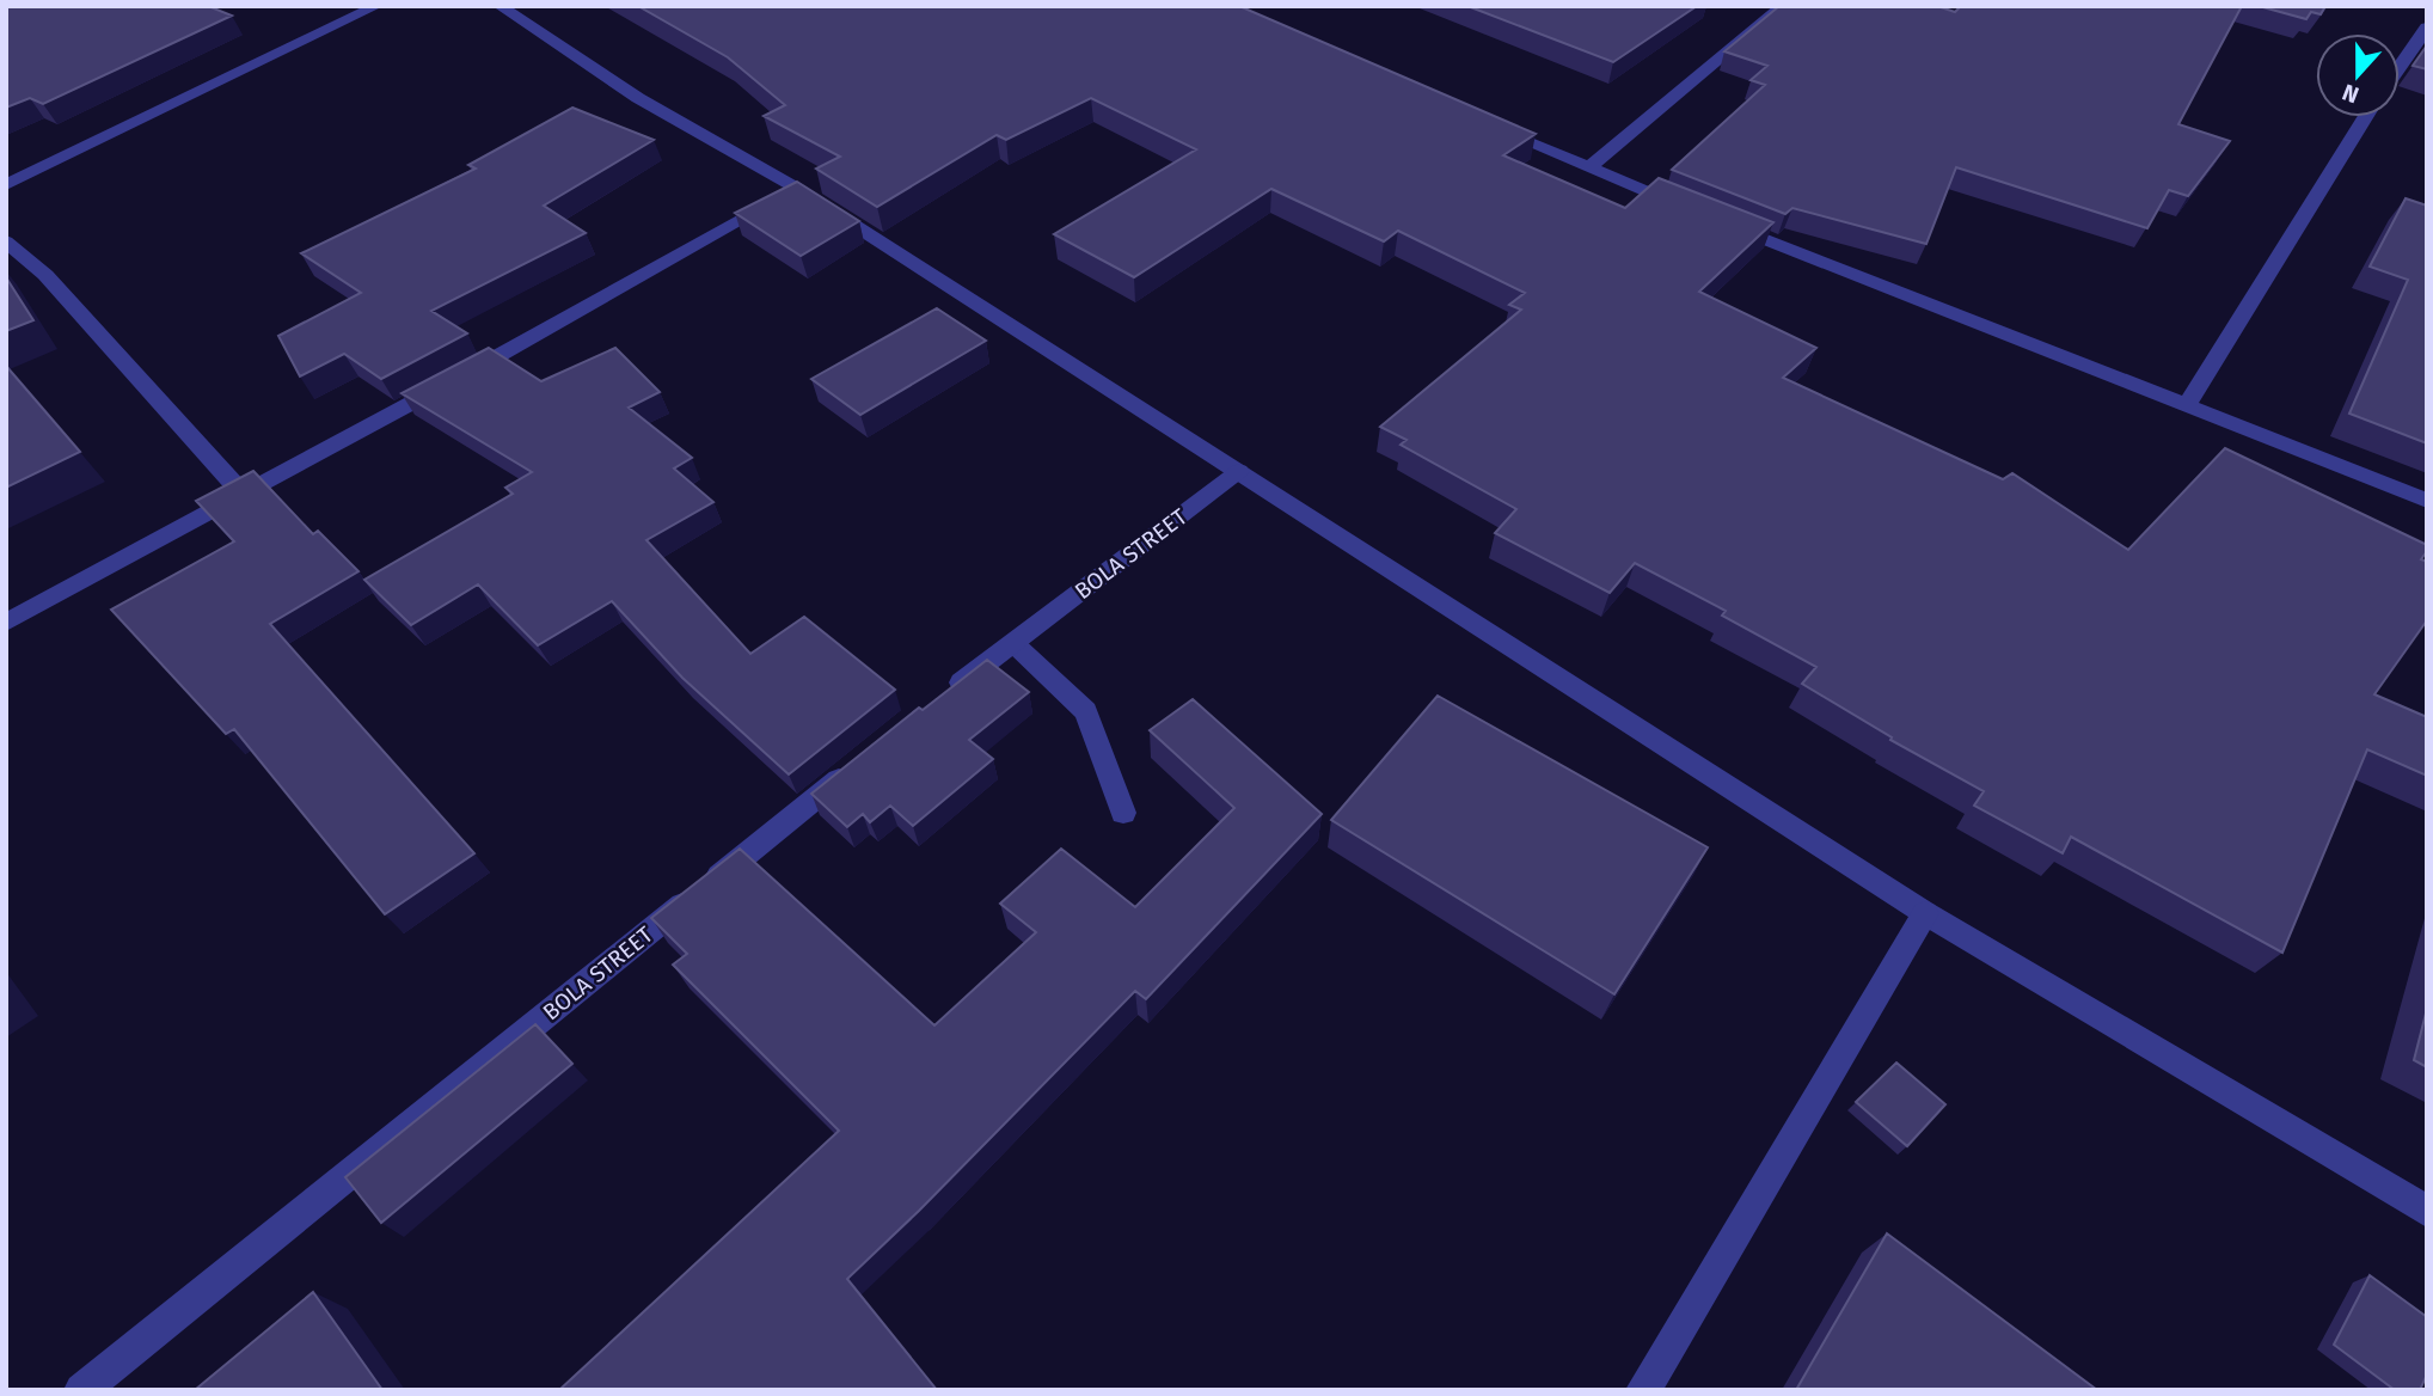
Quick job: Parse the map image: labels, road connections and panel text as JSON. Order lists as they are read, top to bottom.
{
  "streets": {
    "street": ["BOLA STREET"]
  },
  "north": "bottom"
}
